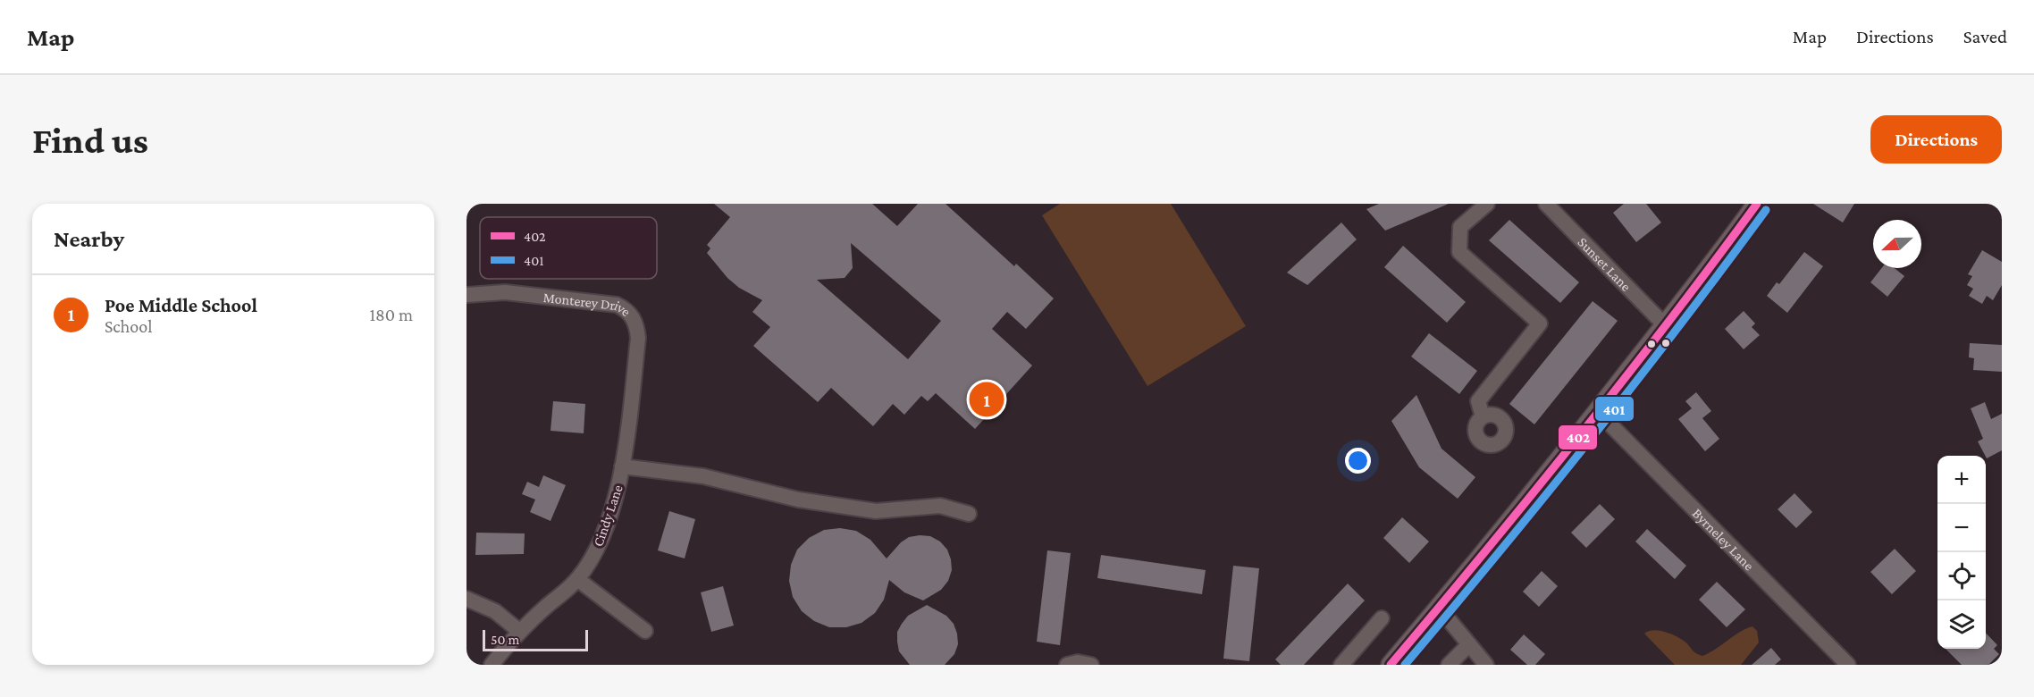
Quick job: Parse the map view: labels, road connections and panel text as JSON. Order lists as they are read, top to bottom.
{
  "streets": {
    "street": [
      "Sunset Lane",
      "Monterey Drive",
      "Cindy Lane",
      "Byrneley Lane"
    ]
  },
  "crossings": [
    ["Monterey Drive", "Cindy Lane"]
  ],
  "lines": ["transit line 402", "transit line 401"],
  "legend": ["402", "401"],
  "scale_bar": "50 m",
  "north": "left",
  "page": {
    "header": "Map",
    "nav": ["Map", "Directions", "Saved"],
    "buttons": "Directions",
    "title": "Find us",
    "heading": "Nearby",
    "list": [
      {
        "mark": "1",
        "name": "Poe Middle School",
        "note": "School",
        "value": "180 m"
      }
    ],
    "pins": "1",
    "map_buttons": ["+", "−"],
    "scale": "50 m"
  }
}
